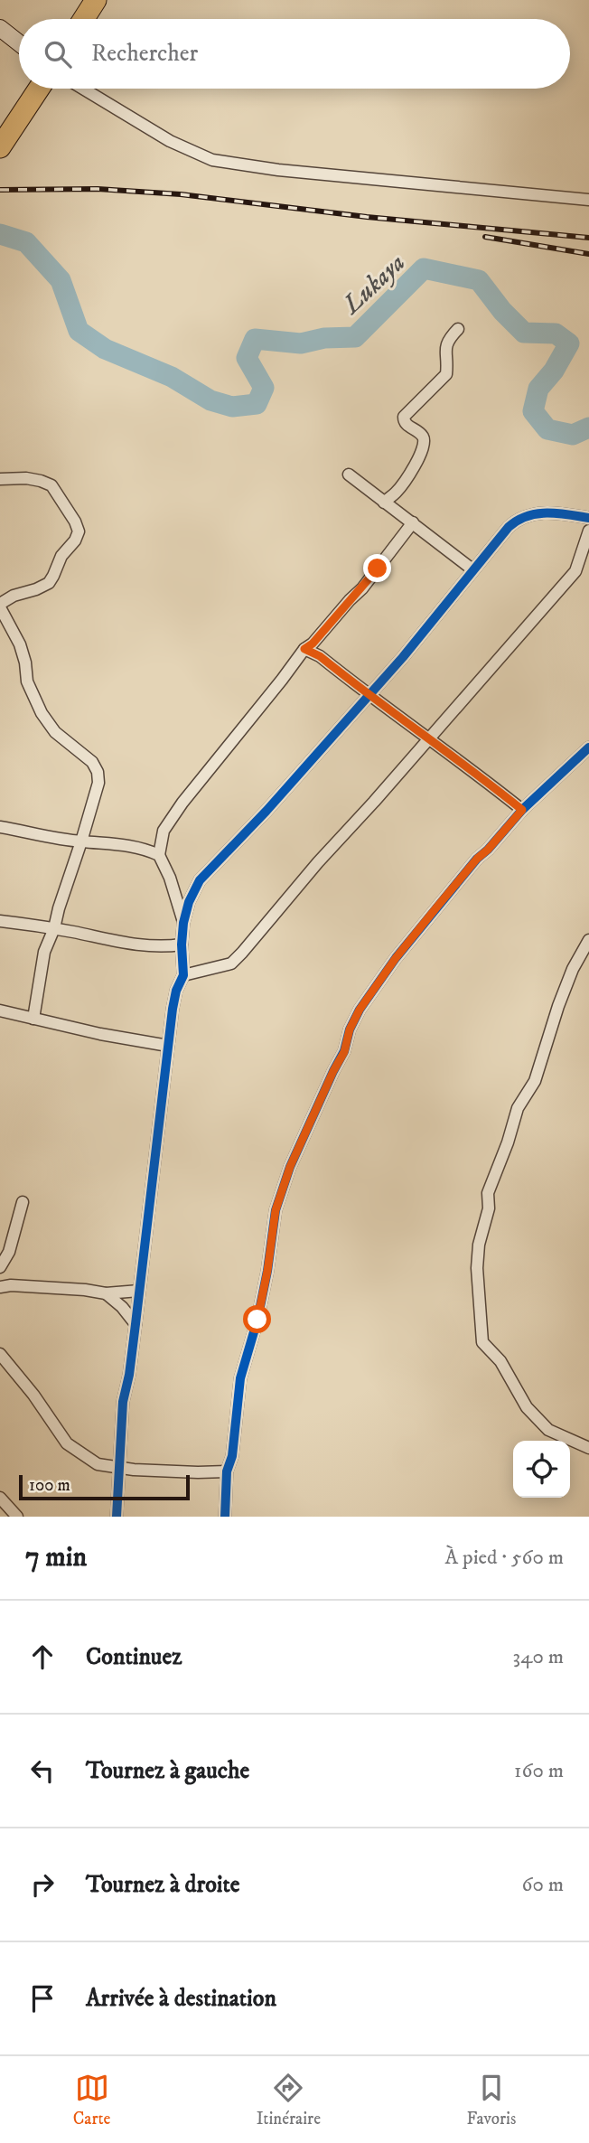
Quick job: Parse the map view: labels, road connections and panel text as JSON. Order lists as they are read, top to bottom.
{
  "water": ["Lukaya"],
  "scale_bar": "100 m",
  "page": {
    "search": "Rechercher",
    "scale": "100 m",
    "heading": ["7 min", "À pied · 560 m"],
    "list": [
      ["Continuez", "340 m"],
      ["Tournez à gauche", "160 m"],
      ["Tournez à droite", "60 m"],
      "Arrivée à destination"
    ],
    "nav": ["Carte", "Itinéraire", "Favoris"]
  }
}
